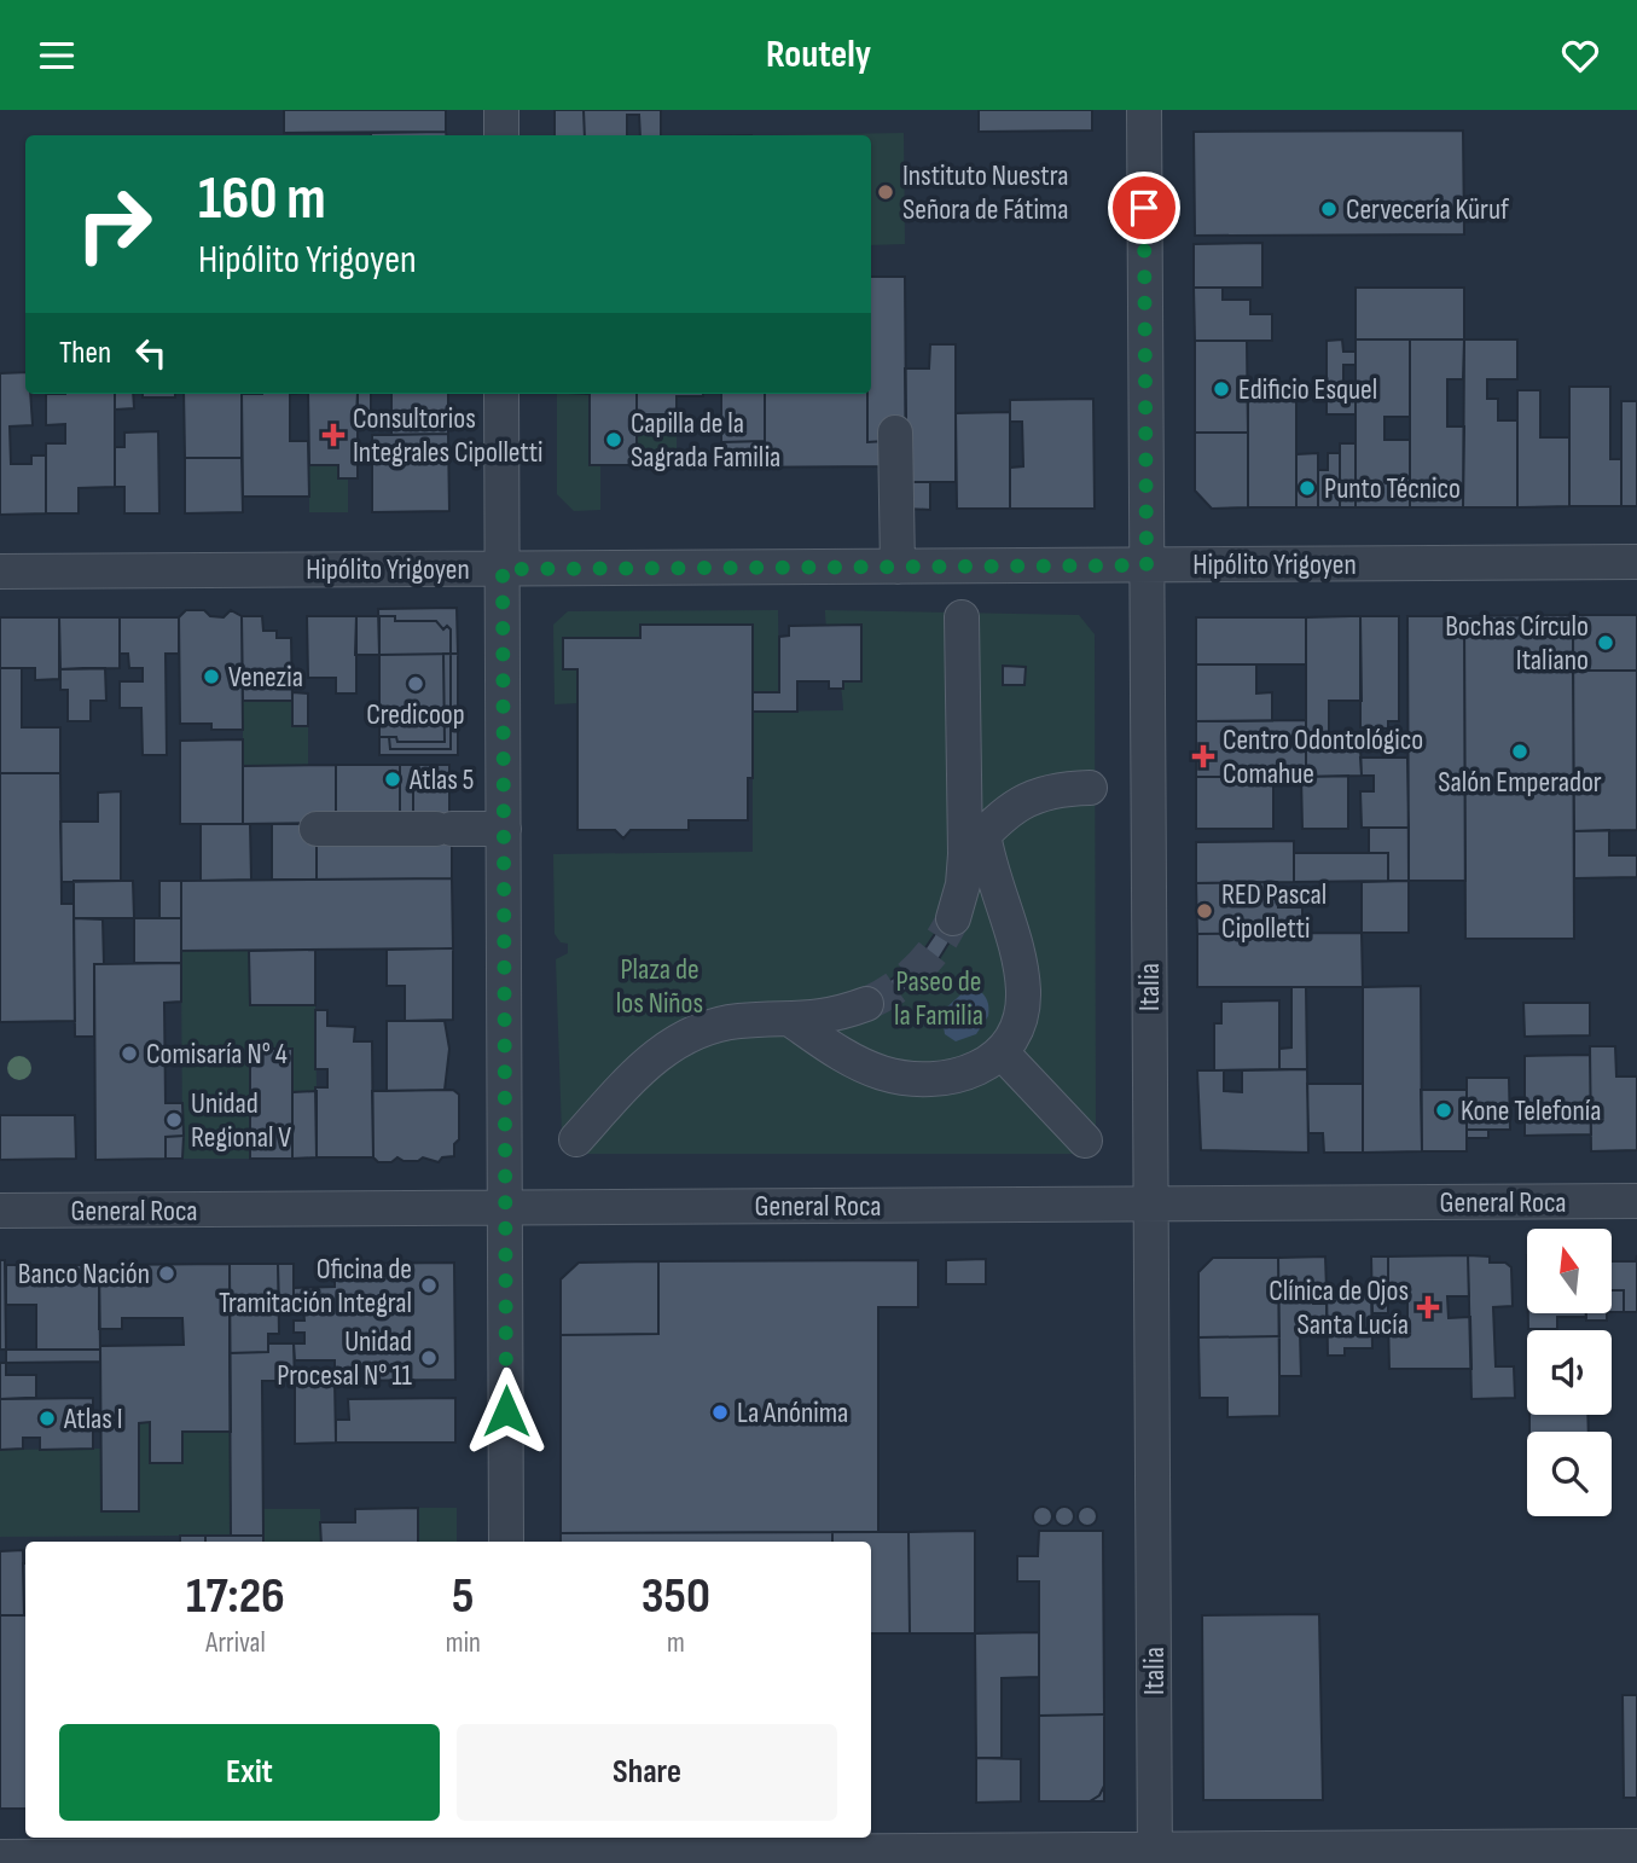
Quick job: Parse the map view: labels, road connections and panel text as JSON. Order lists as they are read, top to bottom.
{
  "streets": {
    "street": ["Hipólito Yrigoyen", "Italia", "General Roca"]
  },
  "crossings": [
    ["Hipólito Yrigoyen", "Italia"],
    ["Italia", "General Roca"]
  ],
  "parks": ["Plaza de los Niños", "Paseo de la Familia"],
  "places": {
    "other": [
      "Instituto Nuestra Señora de Fátima",
      "Cervecería Küruf",
      "Edificio Esquel",
      "Capilla de la Sagrada Familia",
      "Punto Técnico",
      "Bochas Círculo Italiano",
      "Venezia",
      "Credicoop",
      "Salón Emperador",
      "Atlas 5",
      "RED Pascal Cipolletti",
      "Comisaría N° 4",
      "Kone Telefonía",
      "Unidad Regional V",
      "Banco Nación",
      "Oficina de Tramitación Integral",
      "Unidad Procesal N° 11",
      "La Anónima",
      "Atlas I"
    ],
    "health": ["Consultorios Integrales Cipolletti", "Centro Odontológico Comahue", "Clínica de Ojos Santa Lucía"]
  },
  "north": "top",
  "page": {
    "header": "Routely",
    "turn": ["160 m", "Hipólito Yrigoyen"],
    "then": "Then",
    "eta": [
      "17:26",
      "Arrival",
      "5",
      "min",
      "350",
      "m"
    ],
    "buttons": ["Exit", "Share"]
  }
}
